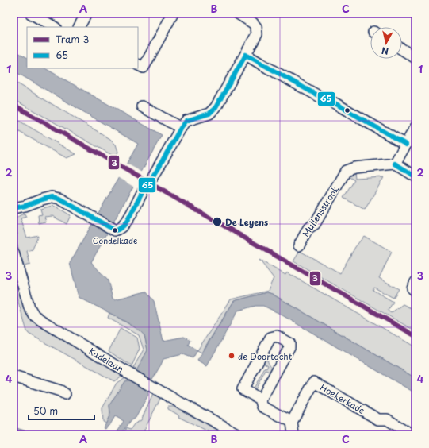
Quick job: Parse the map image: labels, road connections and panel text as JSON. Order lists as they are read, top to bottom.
{
  "streets": {
    "street": ["Mullensstrook", "Kadelaan", "Hoekerkade"]
  },
  "places": ["De Leyens", "Gondelkade", "de Doortocht"],
  "lines": ["transit line 65", "tram line 3"],
  "legend": ["Tram 3", "65"],
  "scale_bar": "50 m",
  "north": "bottom",
  "grid": {
    "columns": ["A", "B", "C"],
    "rows": [
      "1",
      "2",
      "3",
      "4"
    ]
  }
}
